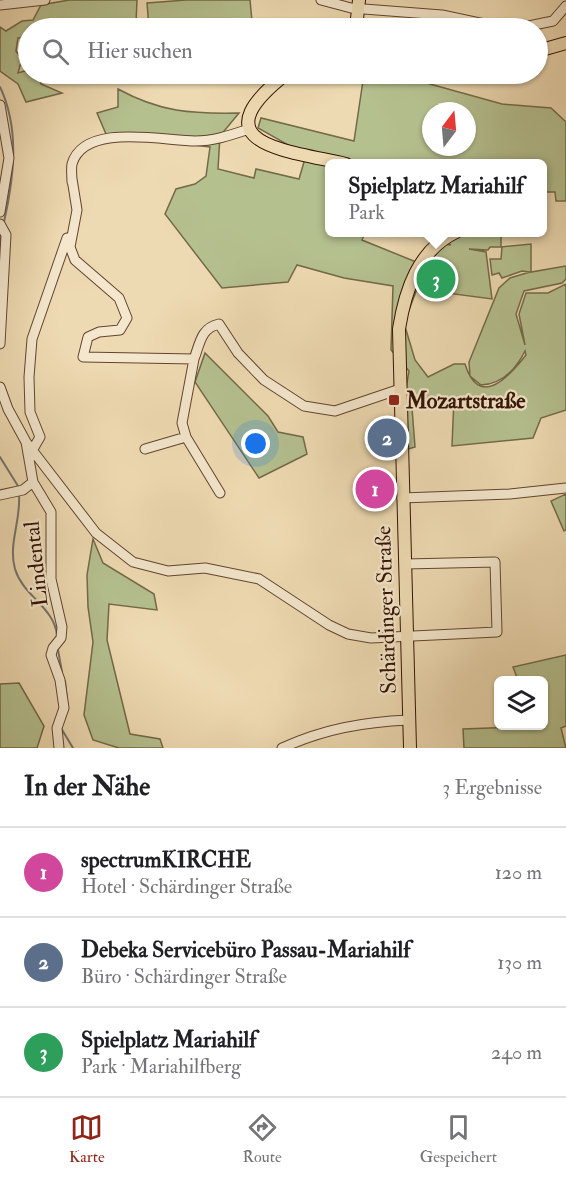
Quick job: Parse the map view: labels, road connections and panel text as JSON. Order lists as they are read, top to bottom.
{
  "streets": {
    "main road": ["Schärdinger Straße"],
    "street": ["Lindental"]
  },
  "places": {
    "transit": ["Mozartstraße"]
  },
  "north": "top",
  "page": {
    "search": "Hier suchen",
    "popup": ["Spielplatz Mariahilf", "Park"],
    "pins": ["3", "2", "1"],
    "heading": ["In der Nähe", "3 Ergebnisse"],
    "list": [
      {
        "mark": "1",
        "name": "spectrumKIRCHE",
        "note": "Hotel · Schärdinger Straße",
        "value": "120 m"
      },
      {
        "mark": "2",
        "name": "Debeka Servicebüro Passau-Mariahilf",
        "note": "Büro · Schärdinger Straße",
        "value": "130 m"
      },
      {
        "mark": "3",
        "name": "Spielplatz Mariahilf",
        "note": "Park · Mariahilfberg",
        "value": "240 m"
      }
    ],
    "nav": ["Karte", "Route", "Gespeichert"]
  }
}
